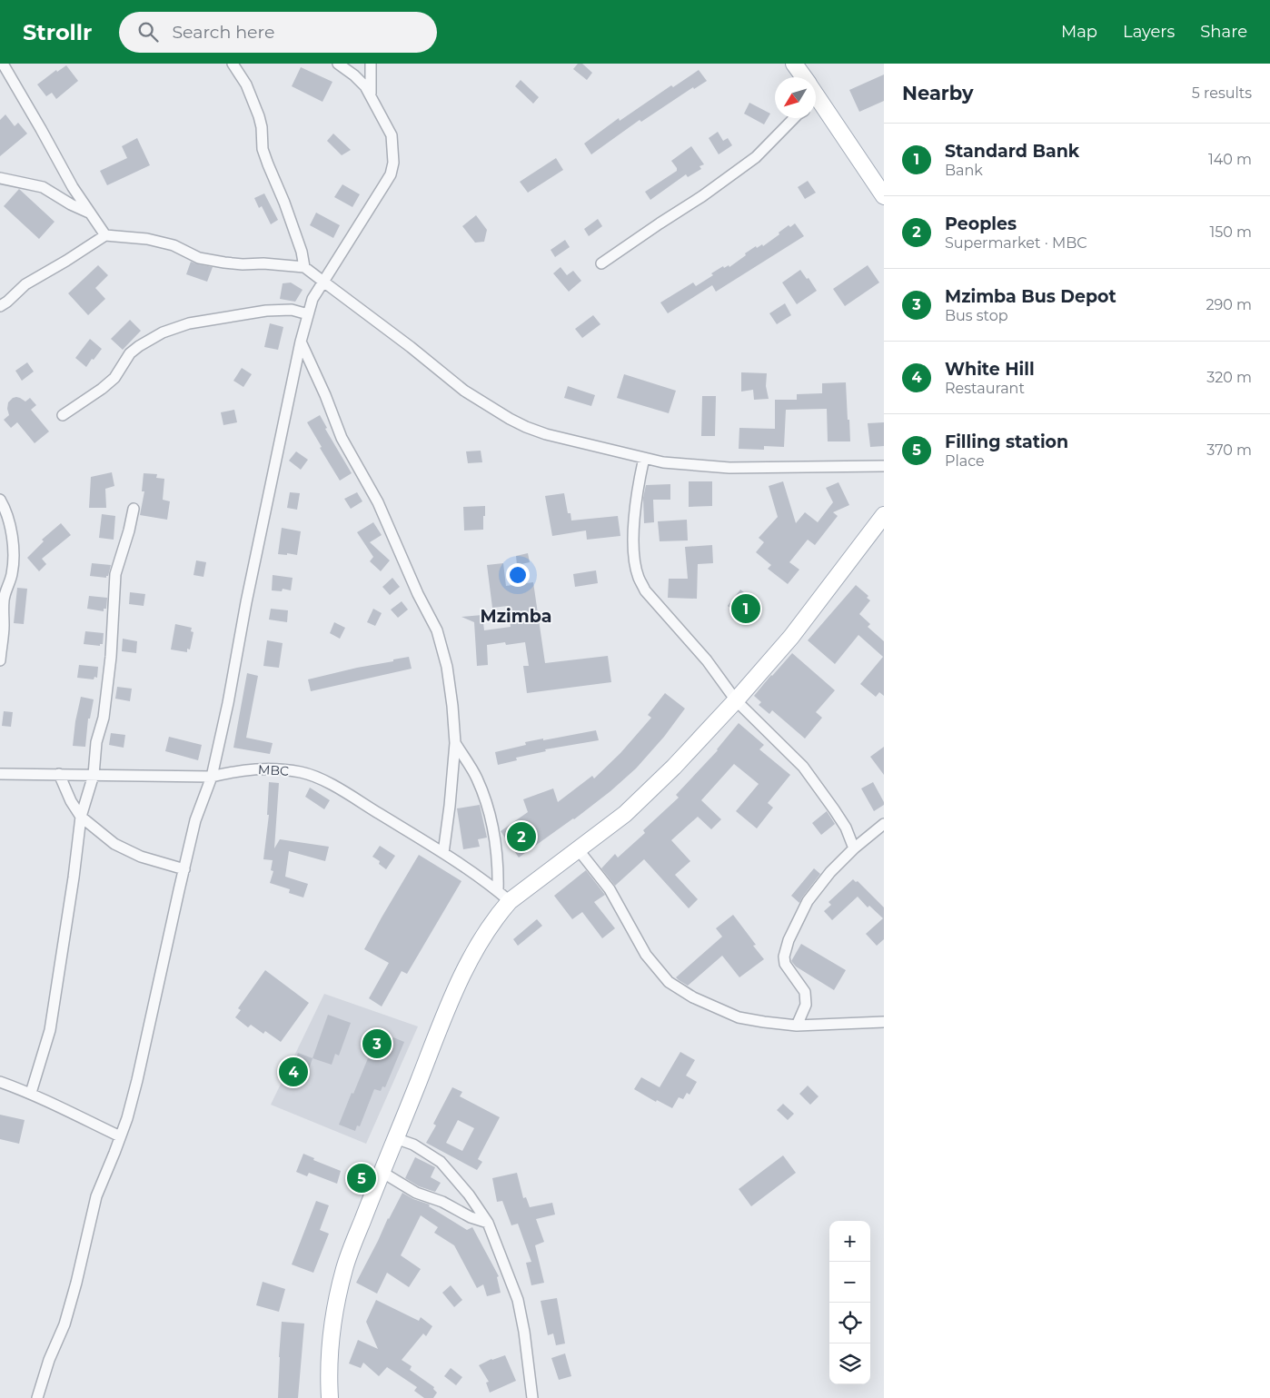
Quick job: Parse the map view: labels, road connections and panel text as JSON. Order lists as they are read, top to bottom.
{
  "streets": {
    "street": ["MBC"]
  },
  "districts": ["Mzimba"],
  "north": "bottom left",
  "page": {
    "header": "Strollr",
    "search": "Search here",
    "nav": ["Map", "Layers", "Share"],
    "heading": ["Nearby", "5 results"],
    "list": [
      {
        "mark": "1",
        "name": "Standard Bank",
        "note": "Bank",
        "value": "140 m"
      },
      {
        "mark": "2",
        "name": "Peoples",
        "note": "Supermarket · MBC",
        "value": "150 m"
      },
      {
        "mark": "3",
        "name": "Mzimba Bus Depot",
        "note": "Bus stop",
        "value": "290 m"
      },
      {
        "mark": "4",
        "name": "White Hill",
        "note": "Restaurant",
        "value": "320 m"
      },
      {
        "mark": "5",
        "name": "Filling station",
        "note": "Place",
        "value": "370 m"
      }
    ],
    "pins": [
      "1",
      "2",
      "3",
      "4",
      "5"
    ],
    "map_buttons": ["+", "−"]
  }
}
